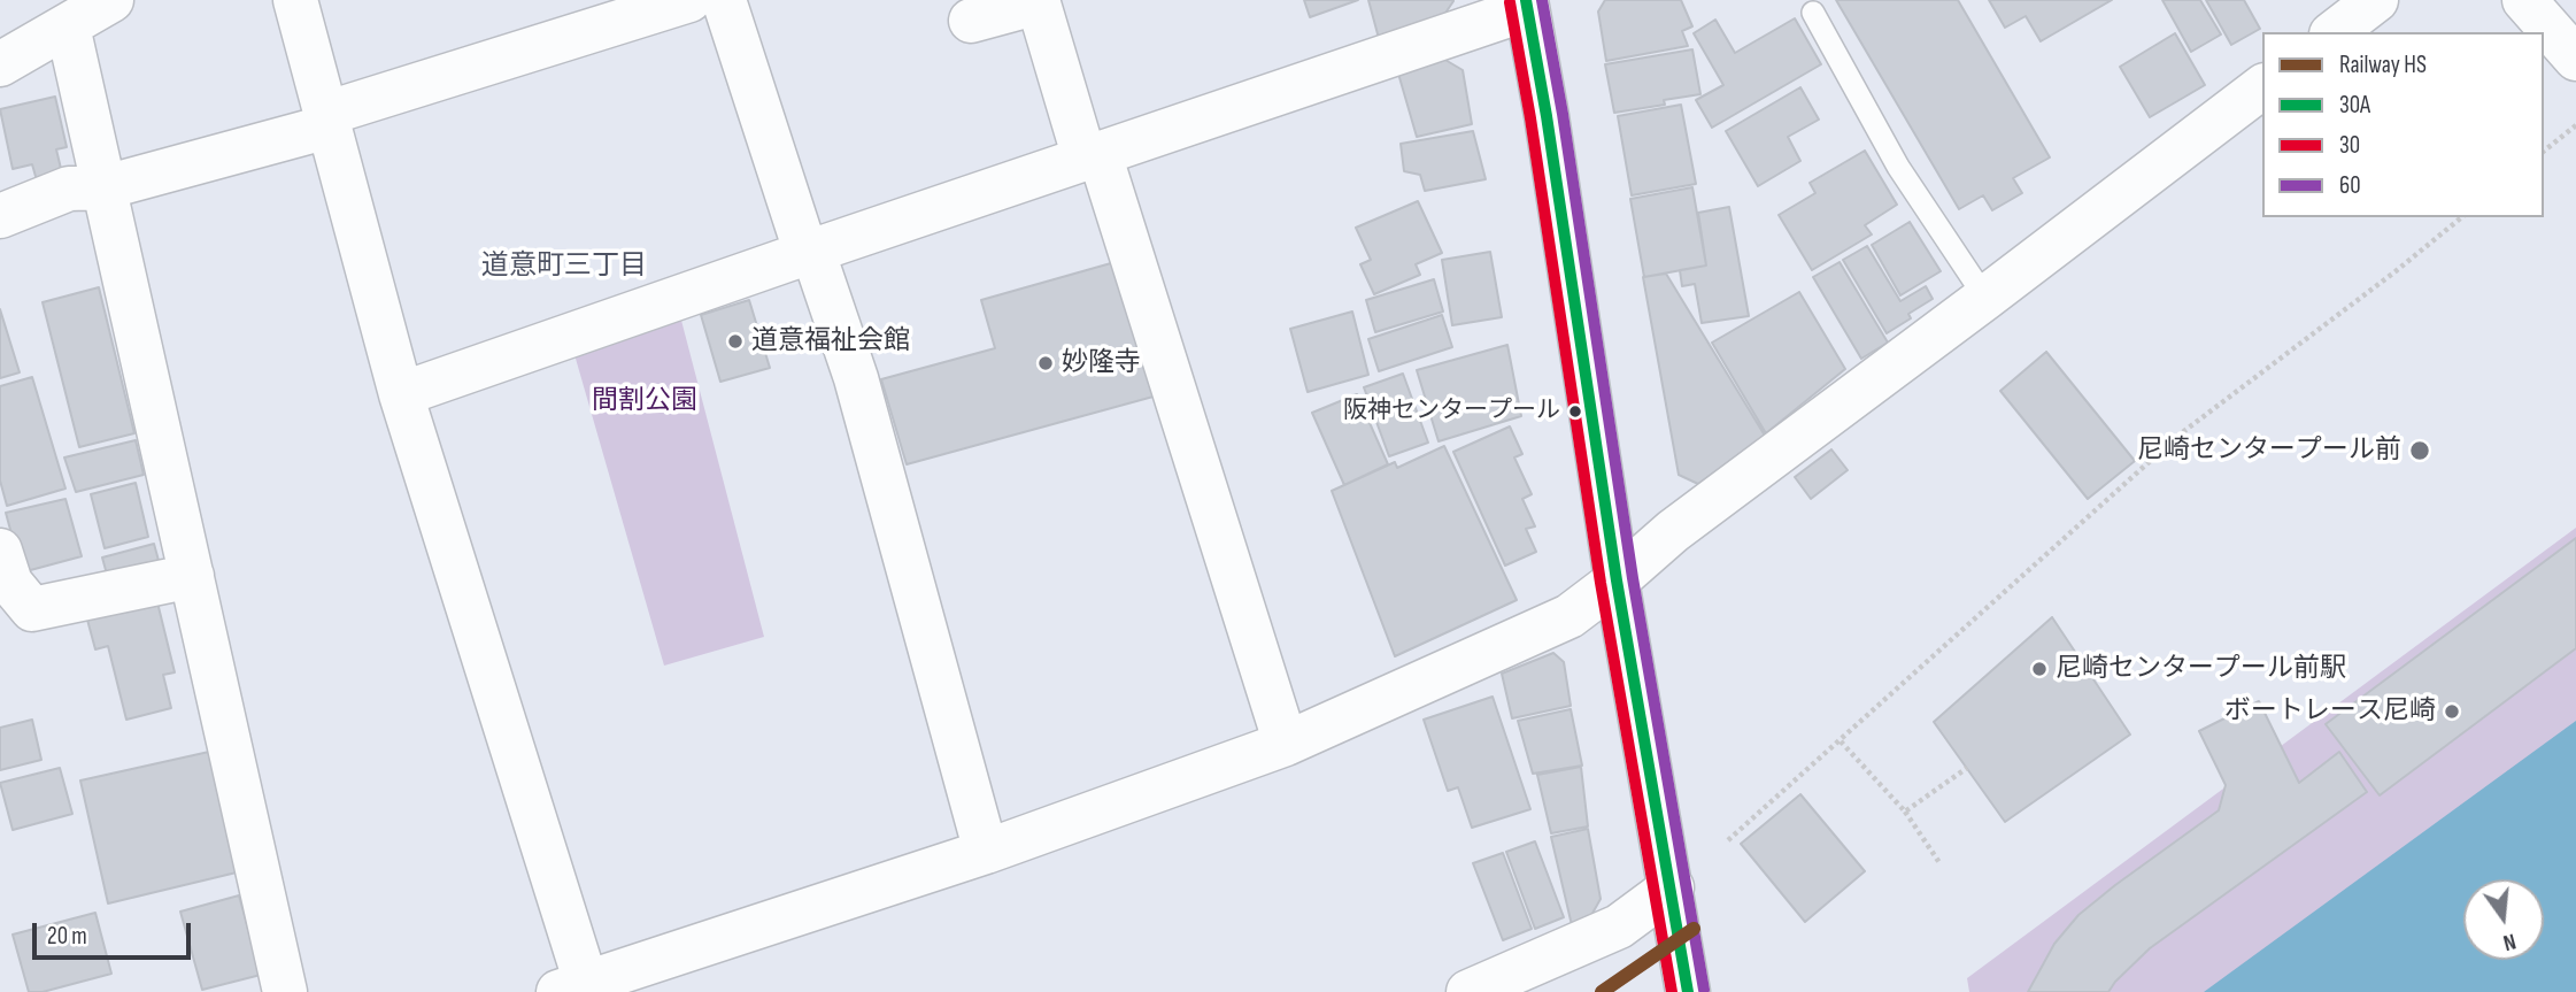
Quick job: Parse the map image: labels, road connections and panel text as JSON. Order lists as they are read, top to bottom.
{
  "districts": ["道意町三丁目"],
  "parks": ["間割公園"],
  "places": [
    "道意福祉会館",
    "妙隆寺",
    "阪神センタープール",
    "尼崎センタープール前",
    "尼崎センタープール前駅",
    "ボートレース尼崎"
  ],
  "lines": [
    "transit line 30A",
    "transit line 60",
    "transit line 30",
    "rail line HS"
  ],
  "legend": [
    "Railway HS",
    "30A",
    "30",
    "60"
  ],
  "scale_bar": "20 m",
  "north": "bottom"
}
